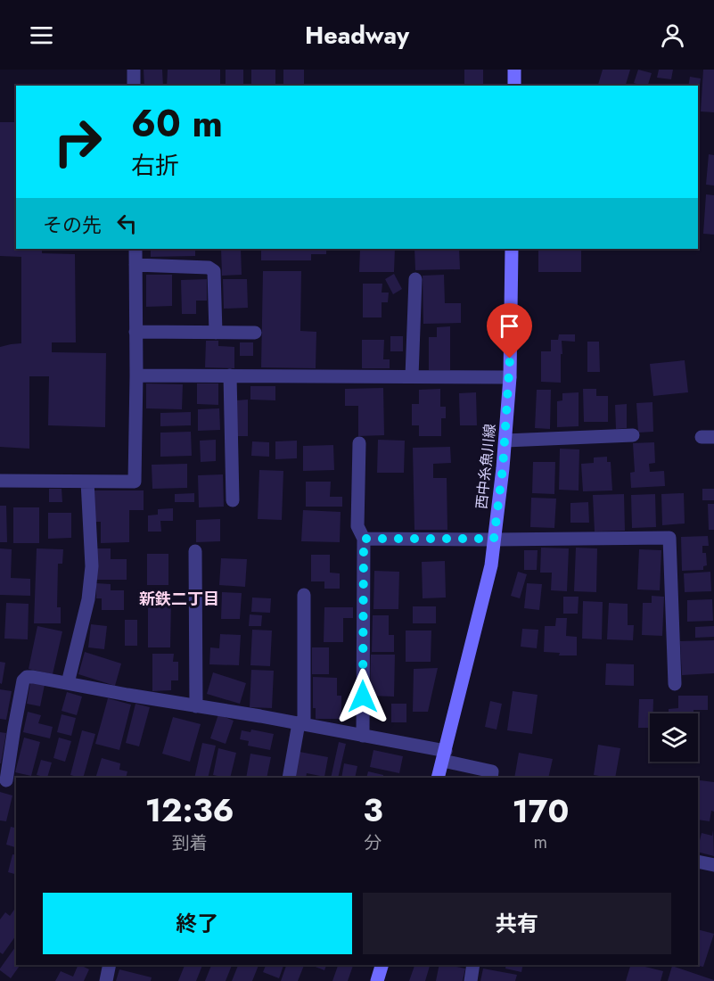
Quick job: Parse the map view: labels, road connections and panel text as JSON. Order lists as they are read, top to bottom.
{
  "streets": {
    "main road": ["西中糸魚川線"]
  },
  "districts": ["新鉄二丁目"],
  "page": {
    "header": "Headway",
    "turn": ["60 m", "右折"],
    "then": "その先",
    "eta": [
      "12:36",
      "到着",
      "3",
      "分",
      "170",
      "m"
    ],
    "buttons": ["終了", "共有"]
  }
}
